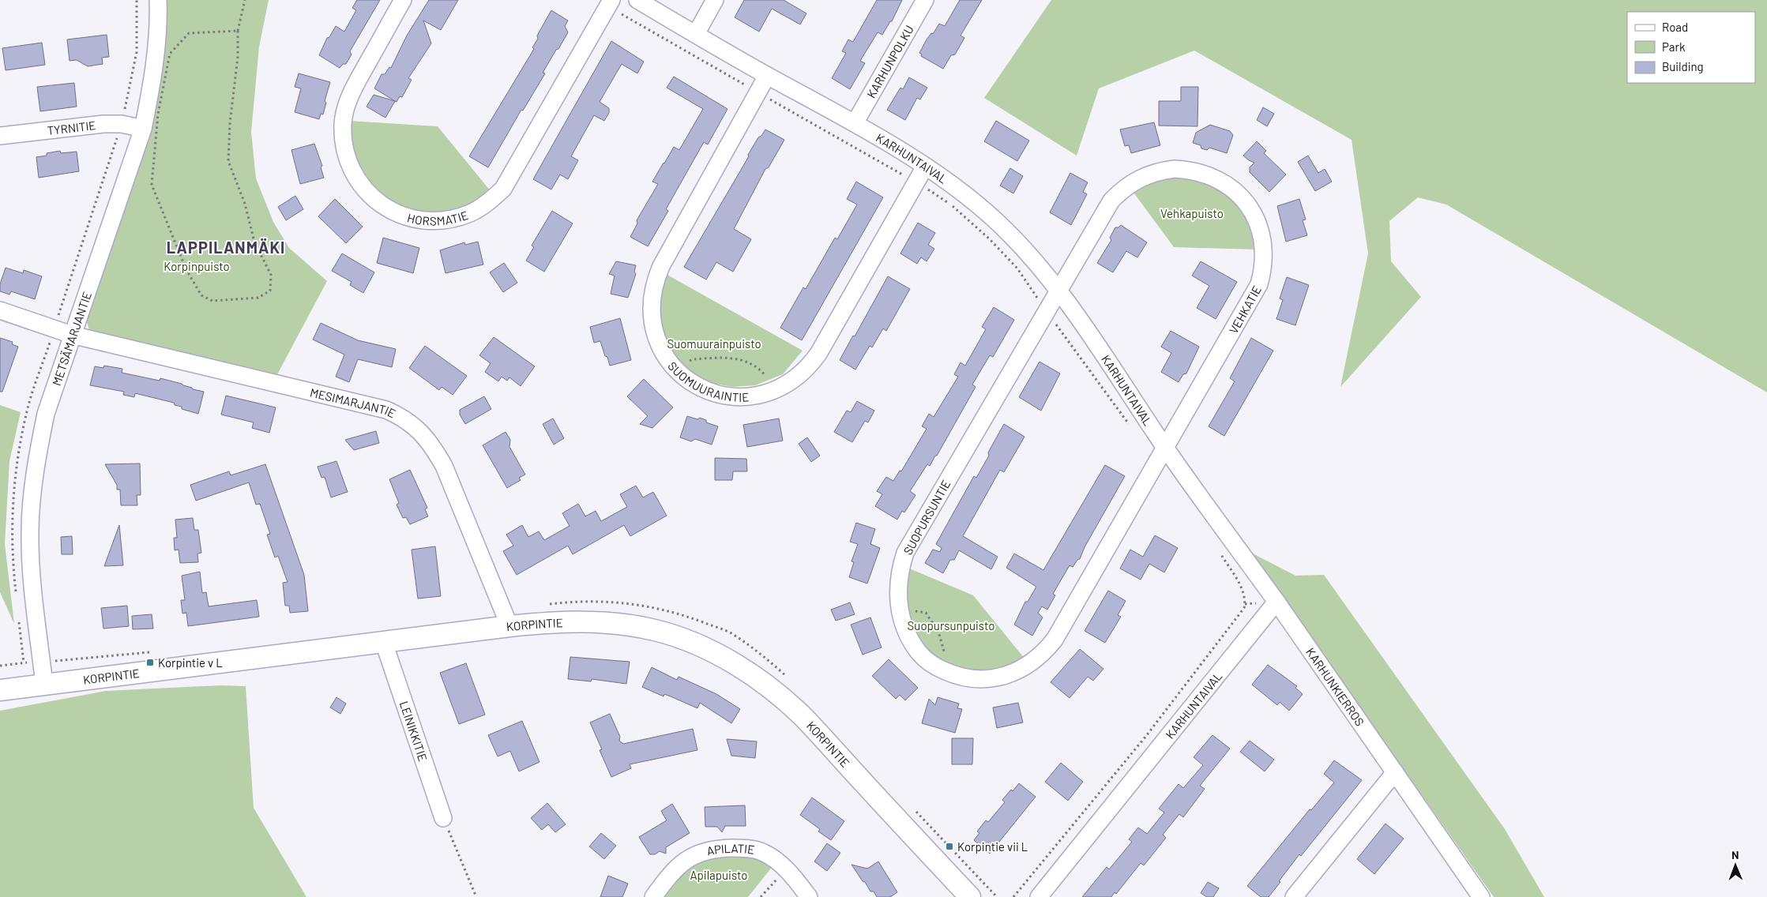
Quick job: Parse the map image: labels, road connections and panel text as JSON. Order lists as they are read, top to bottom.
{
  "streets": {
    "street": [
      "KARHUNPOLKU",
      "TYRNITIE",
      "KARHUNTAIVAL",
      "HORSMATIE",
      "VEHKATIE",
      "METSÄMARJANTIE",
      "SUOMUURAINTIE",
      "MESIMARJANTIE",
      "SUOPURSUNTIE",
      "KORPINTIE",
      "KARHUNKIERROS",
      "LEINIKKITIE",
      "APILATIE"
    ]
  },
  "crossings": [
    ["KARHUNPOLKU", "KARHUNTAIVAL"],
    ["TYRNITIE", "METSÄMARJANTIE"],
    ["KARHUNTAIVAL", "VEHKATIE"],
    ["KARHUNTAIVAL", "SUOMUURAINTIE"],
    ["KARHUNTAIVAL", "SUOPURSUNTIE"],
    ["KARHUNTAIVAL", "KARHUNKIERROS"],
    ["VEHKATIE", "SUOPURSUNTIE"],
    ["METSÄMARJANTIE", "MESIMARJANTIE"],
    ["METSÄMARJANTIE", "KORPINTIE"],
    ["MESIMARJANTIE", "KORPINTIE"],
    ["KORPINTIE", "LEINIKKITIE"]
  ],
  "districts": ["LAPPILANMÄKI"],
  "parks": [
    "Vehkapuisto",
    "Korpinpuisto",
    "Suomuurainpuisto",
    "Suopursunpuisto",
    "Apilapuisto"
  ],
  "places": {
    "transit": ["Korpintie v L", "Korpintie vii L"]
  },
  "legend": ["Road", "Park", "Building"],
  "north": "top"
}
